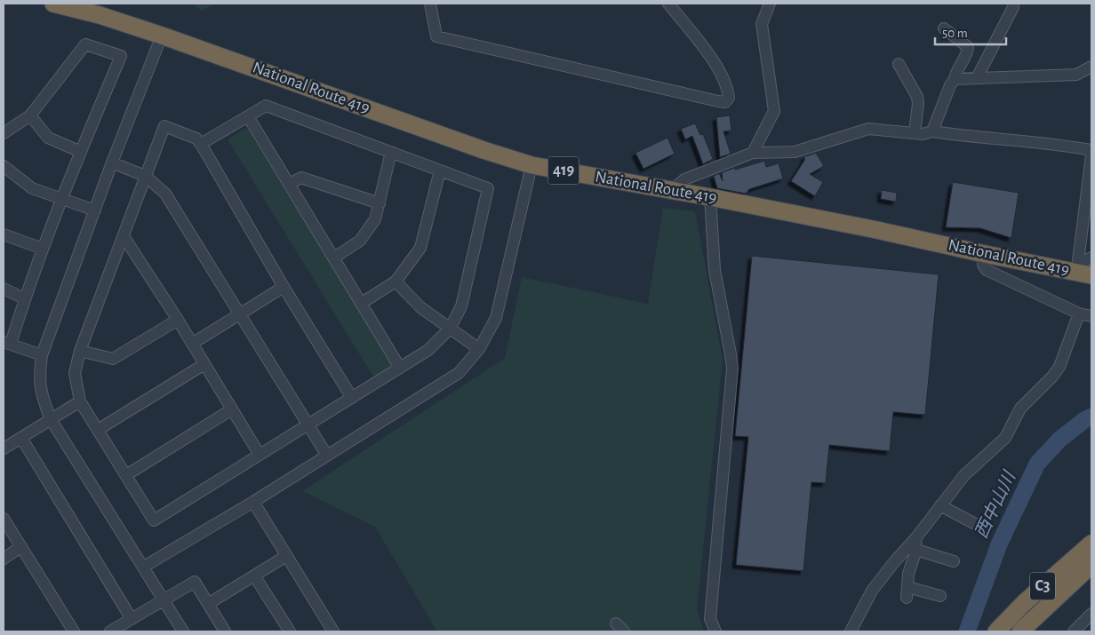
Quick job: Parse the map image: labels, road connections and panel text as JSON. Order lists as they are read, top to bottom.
{
  "streets": {
    "highway": ["National Route 419", "419", "C3"]
  },
  "water": ["西中山川"],
  "scale_bar": "50 m"
}
